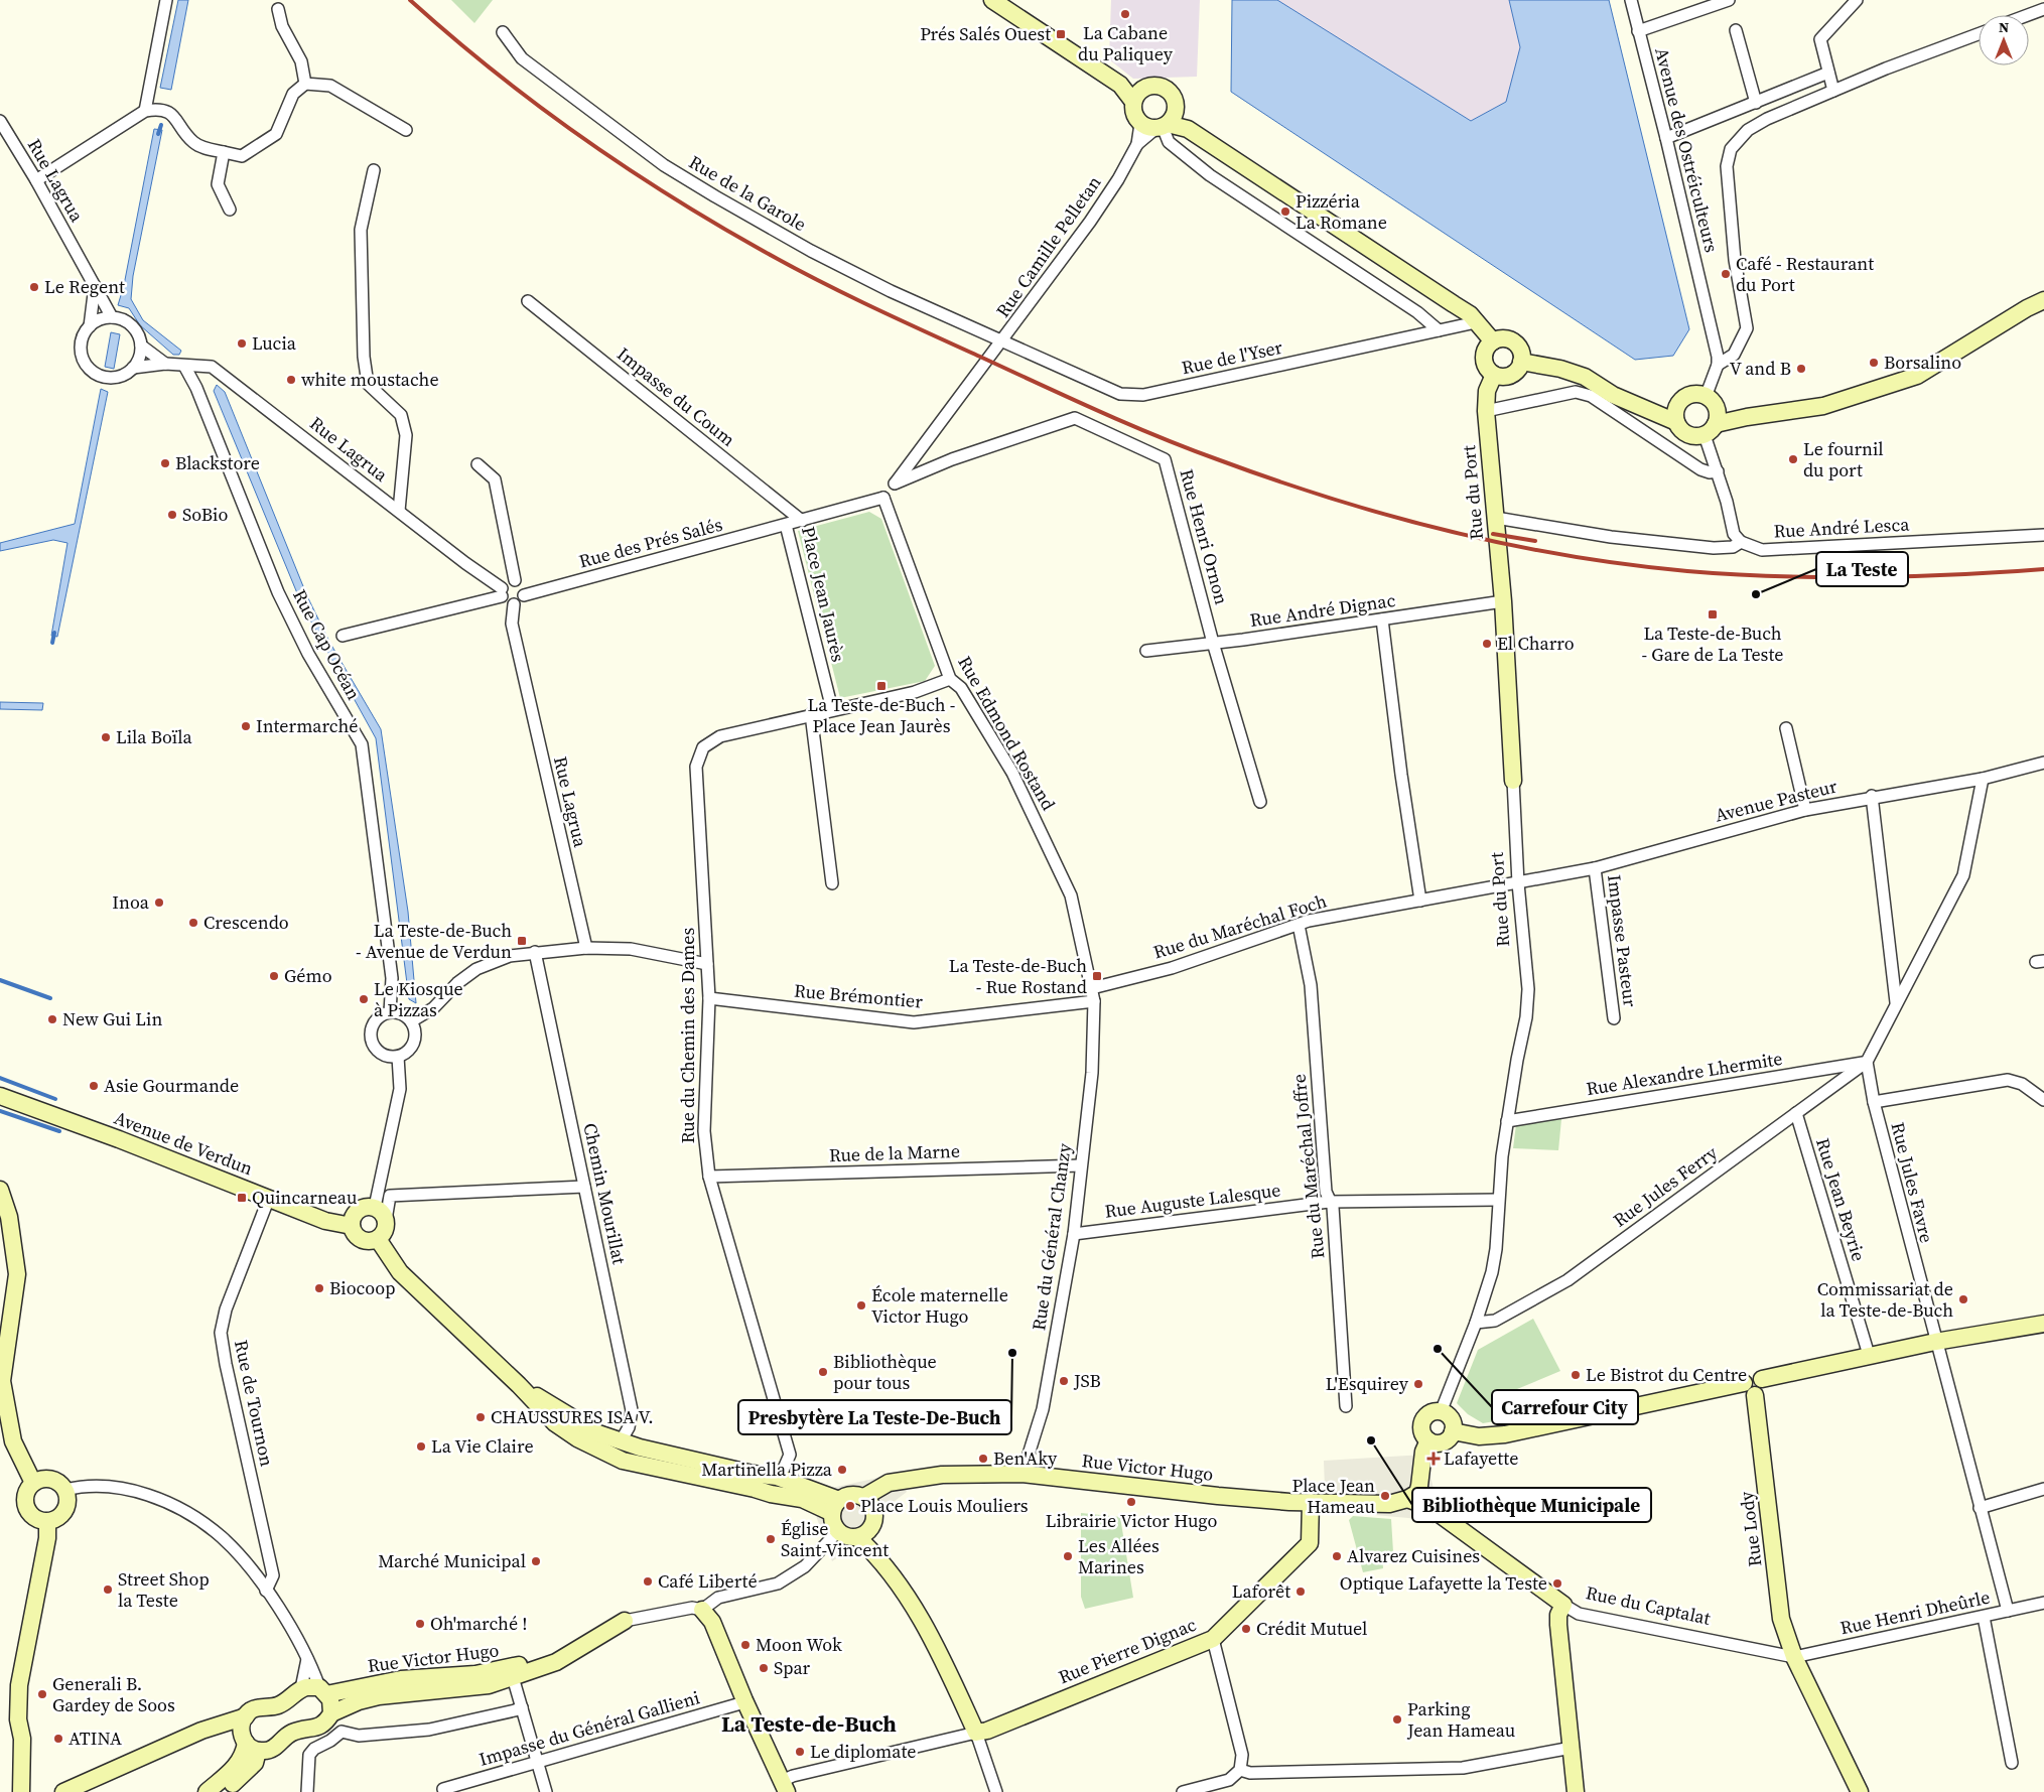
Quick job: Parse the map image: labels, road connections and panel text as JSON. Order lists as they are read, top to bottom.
{
  "streets": {
    "street": [
      "Avenue des Ostréiculteurs",
      "Rue Lagrua",
      "Rue de la Garole",
      "Rue Camille Pelletan",
      "Rue de l'Yser",
      "Impasse du Coum",
      "Rue du Port",
      "Rue André Lesca",
      "Rue Henri Ornon",
      "Rue des Prés Salés",
      "Place Jean Jaurès",
      "Rue André Dignac",
      "Rue Cap Océan",
      "Rue Edmond Rostand",
      "Avenue Pasteur",
      "Rue du Maréchal Foch",
      "Impasse Pasteur",
      "Rue Brémontier",
      "Rue du Chemin des Dames",
      "Rue Alexandre Lhermite",
      "Avenue de Verdun",
      "Rue de la Marne",
      "Rue du Maréchal Joffre",
      "Rue Jules Favre",
      "Rue Jules Ferry",
      "Chemin Mourillat",
      "Rue Jean Beyrie",
      "Rue Auguste Lalesque",
      "Rue du Général Chanzy",
      "Rue de Tournon",
      "Rue Victor Hugo",
      "Rue Lody",
      "Rue du Captalat",
      "Rue Henri Dheûrle",
      "Rue Pierre Dignac",
      "Impasse du Général Gallieni"
    ]
  },
  "crossings": [
    ["Rue Lagrua", "Rue des Prés Salés"],
    ["Rue Lagrua", "Rue Cap Océan"],
    ["Rue de la Garole", "Rue Camille Pelletan"],
    ["Rue de la Garole", "Rue de l'Yser"],
    ["Rue Camille Pelletan", "Rue de l'Yser"],
    ["Rue Camille Pelletan", "Rue Henri Ornon"],
    ["Impasse du Coum", "Place Jean Jaurès"],
    ["Rue du Port", "Rue André Dignac"],
    ["Rue du Port", "Avenue Pasteur"],
    ["Rue du Port", "Rue du Maréchal Foch"],
    ["Rue du Port", "Rue Alexandre Lhermite"],
    ["Rue du Port", "Rue Jules Ferry"],
    ["Rue du Port", "Rue Auguste Lalesque"],
    ["Rue Henri Ornon", "Rue André Dignac"],
    ["Rue des Prés Salés", "Place Jean Jaurès"],
    ["Place Jean Jaurès", "Rue Edmond Rostand"],
    ["Place Jean Jaurès", "Rue du Chemin des Dames"],
    ["Rue Edmond Rostand", "Rue du Maréchal Foch"],
    ["Rue Edmond Rostand", "Rue Brémontier"],
    ["Rue Edmond Rostand", "Rue du Chemin des Dames"],
    ["Rue Edmond Rostand", "Rue du Général Chanzy"],
    ["Avenue Pasteur", "Rue du Maréchal Foch"],
    ["Avenue Pasteur", "Impasse Pasteur"],
    ["Rue du Maréchal Foch", "Rue du Maréchal Joffre"],
    ["Rue Brémontier", "Rue du Chemin des Dames"],
    ["Rue Brémontier", "Rue du Général Chanzy"],
    ["Rue du Chemin des Dames", "Rue de la Marne"],
    ["Rue Alexandre Lhermite", "Rue Jules Favre"],
    ["Rue Alexandre Lhermite", "Rue Jules Ferry"],
    ["Avenue de Verdun", "Rue de Tournon"],
    ["Rue de la Marne", "Rue du Général Chanzy"],
    ["Rue du Maréchal Joffre", "Rue Auguste Lalesque"],
    ["Rue Jules Favre", "Rue Jules Ferry"],
    ["Rue Jules Favre", "Rue Henri Dheûrle"],
    ["Rue Jules Ferry", "Rue Jean Beyrie"],
    ["Rue Auguste Lalesque", "Rue du Général Chanzy"],
    ["Rue du Général Chanzy", "Rue Victor Hugo"],
    ["Rue Victor Hugo", "Rue Pierre Dignac"],
    ["Rue Lody", "Rue du Captalat"],
    ["Rue Lody", "Rue Henri Dheûrle"],
    ["Rue du Captalat", "Rue Henri Dheûrle"]
  ],
  "districts": ["La Teste-de-Buch"],
  "places": {
    "other": [
      "La Cabane du Paliquey",
      "Pizzéria La Romane",
      "Café - Restaurant du Port",
      "Le Regent",
      "Lucia",
      "Borsalino",
      "V and B",
      "white moustache",
      "Le fournil du port",
      "Blackstore",
      "SoBio",
      "La Teste",
      "El Charro",
      "Intermarché",
      "Lila Boïla",
      "Inoa",
      "Crescendo",
      "Gémo",
      "Le Kiosque à Pizzas",
      "New Gui Lin",
      "Asie Gourmande",
      "Biocoop",
      "Commissariat de la Teste-de-Buch",
      "École maternelle Victor Hugo",
      "Carrefour City",
      "Presbytère La Teste-De-Buch",
      "Bibliothèque pour tous",
      "Le Bistrot du Centre",
      "JSB",
      "L'Esquirey",
      "CHAUSSURES ISA V.",
      "Bibliothèque Municipale",
      "La Vie Claire",
      "Ben'Aky",
      "Martinella Pizza",
      "Place Jean Hameau",
      "Librairie Victor Hugo",
      "Place Louis Mouliers",
      "Église Saint-Vincent",
      "Les Allées Marines",
      "Alvarez Cuisines",
      "Marché Municipal",
      "Café Liberté",
      "Optique Lafayette la Teste",
      "Street Shop la Teste",
      "Laforêt",
      "Oh'marché !",
      "Crédit Mutuel",
      "Moon Wok",
      "Spar",
      "Generali B. Gardey de Soos",
      "Parking Jean Hameau",
      "ATINA",
      "Le diplomate"
    ],
    "transit": [
      "Prés Salés Ouest",
      "La Teste-de-Buch - Gare de La Teste",
      "La Teste-de-Buch - Place Jean Jaurès",
      "La Teste-de-Buch - Avenue de Verdun",
      "La Teste-de-Buch - Rue Rostand",
      "Quincarneau"
    ],
    "health": ["Lafayette"]
  },
  "north": "top"
}
